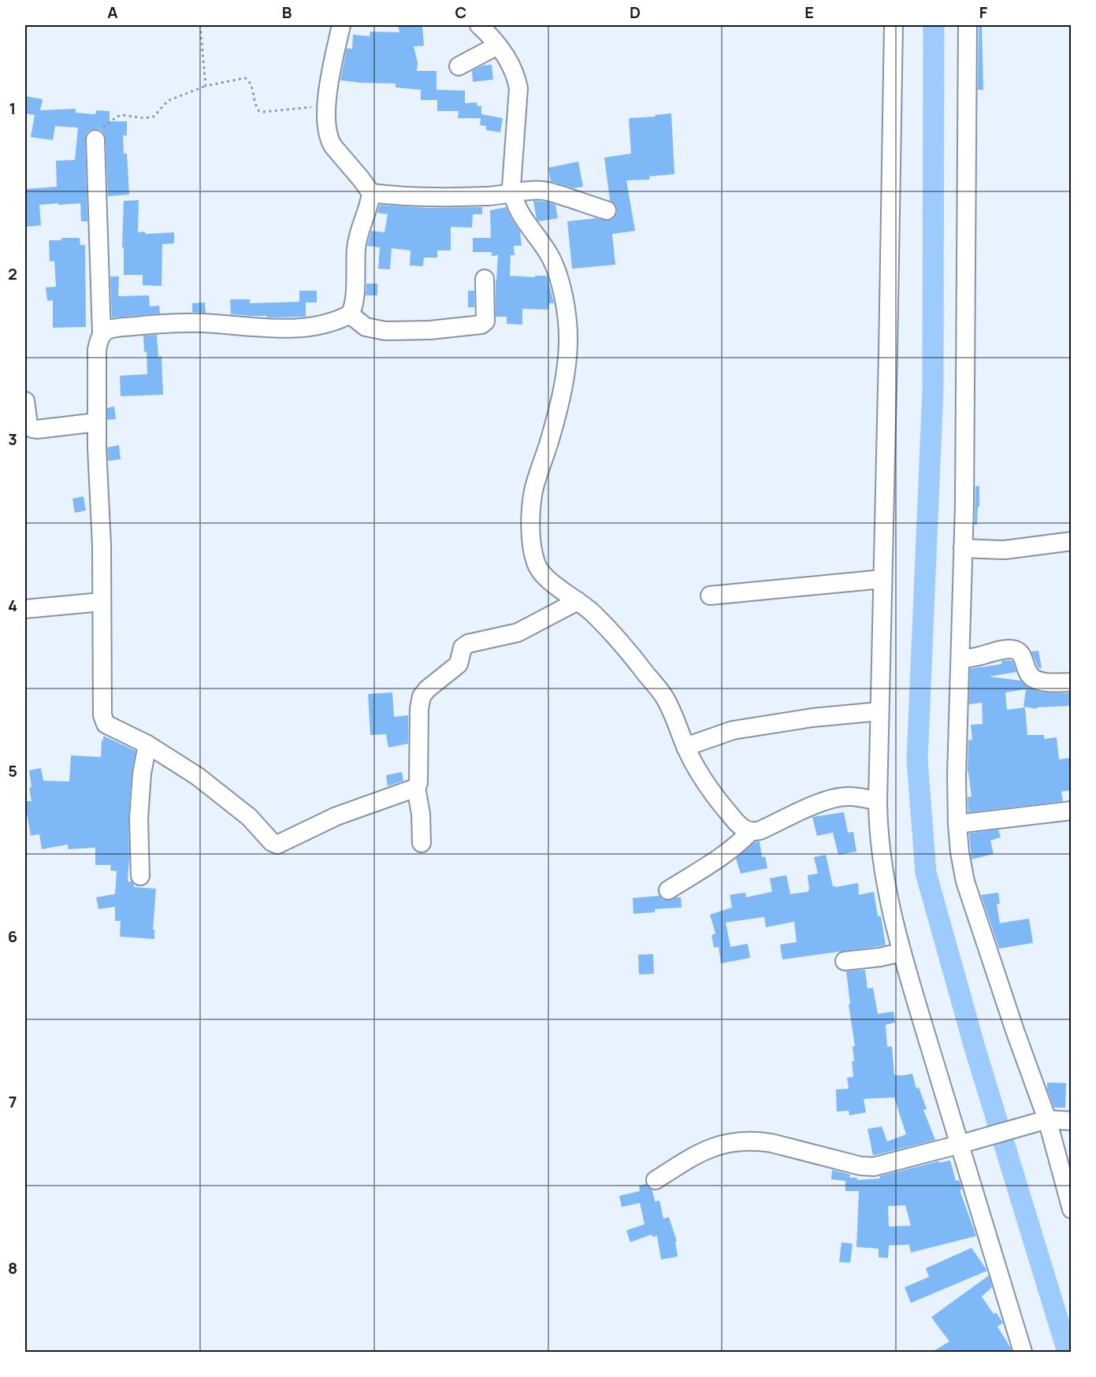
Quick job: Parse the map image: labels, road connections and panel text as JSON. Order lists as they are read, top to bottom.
{
  "grid": {
    "columns": [
      "A",
      "B",
      "C",
      "D",
      "E",
      "F"
    ],
    "rows": [
      "1",
      "2",
      "3",
      "4",
      "5",
      "6",
      "7",
      "8"
    ]
  }
}
